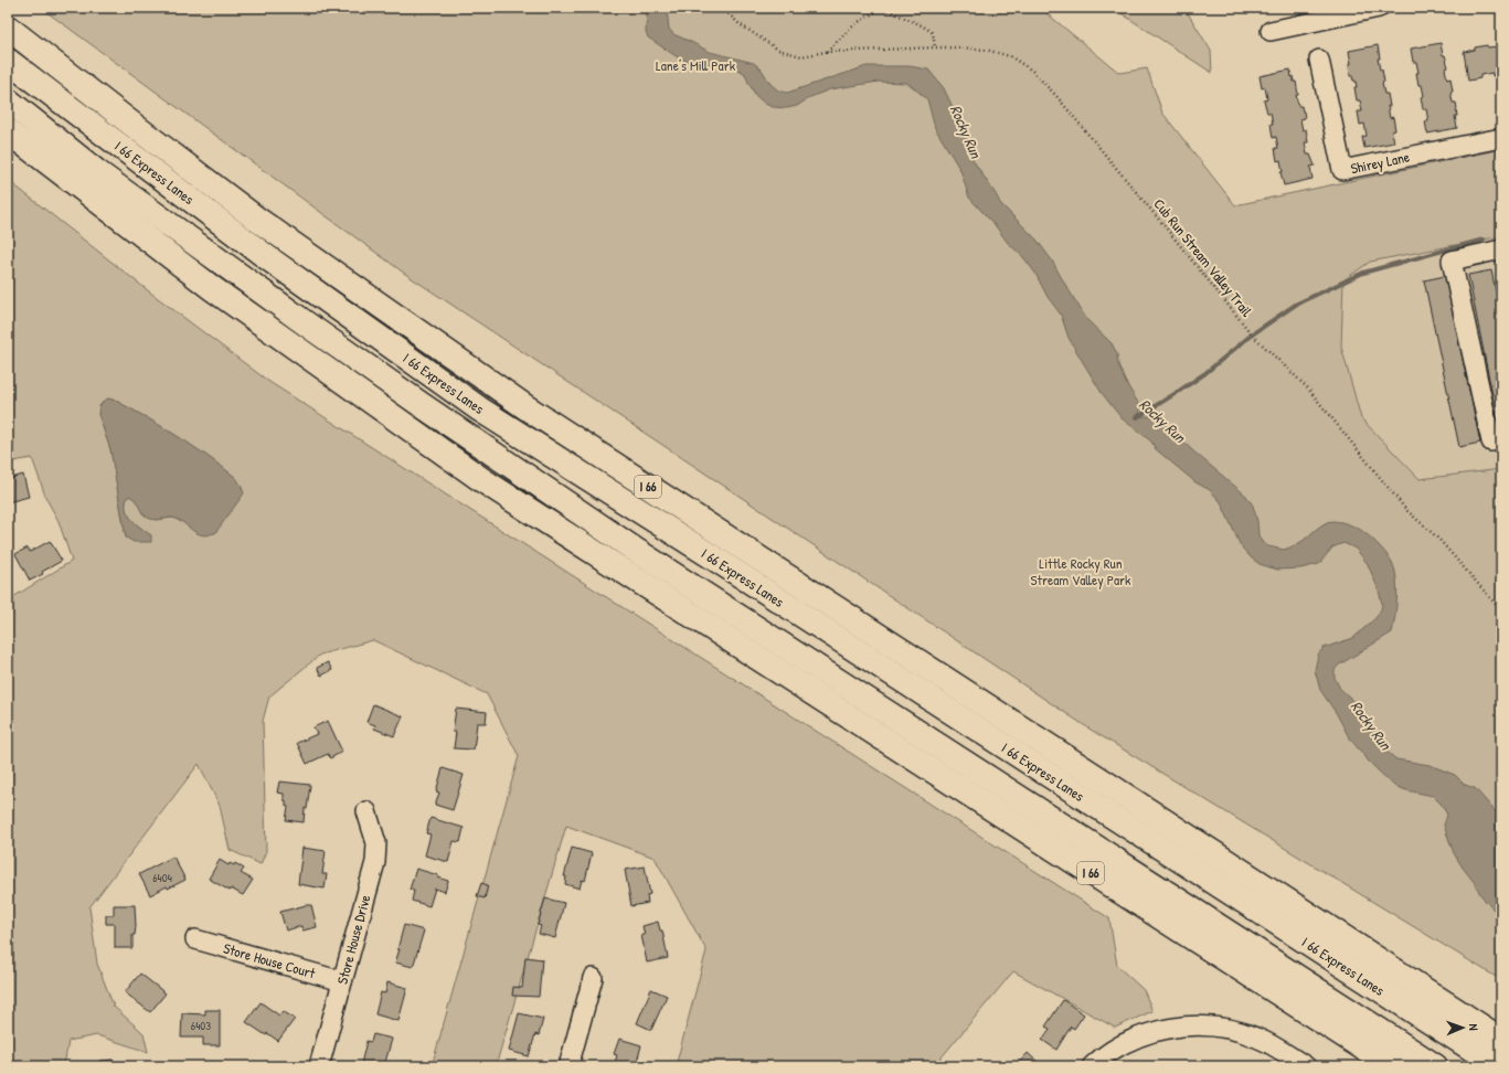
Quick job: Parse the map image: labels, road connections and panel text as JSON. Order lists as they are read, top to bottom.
{
  "streets": {
    "highway": ["I 66 Express Lanes", "I 66"],
    "street": ["Shirey Lane", "Store House Drive", "Store House Court"],
    "path": ["Cub Run Stream Valley Trail"]
  },
  "crossings": [
    ["Store House Drive", "Store House Court"]
  ],
  "water": ["Rocky Run"],
  "parks": ["Lane's Mill Park", "Little Rocky Run Stream Valley Park"],
  "house_numbers": ["6404", "6403"],
  "north": "right"
}
